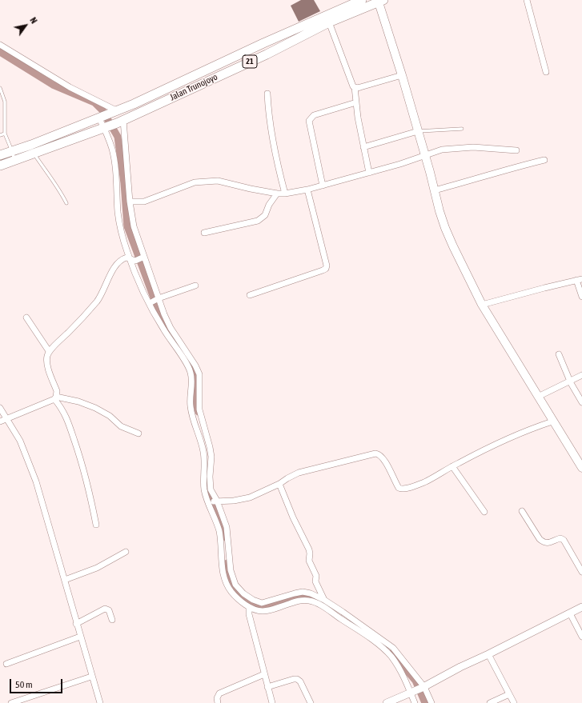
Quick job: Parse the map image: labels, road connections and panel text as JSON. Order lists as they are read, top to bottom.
{
  "streets": {
    "highway": ["21", "Jalan Trunojoyo"]
  },
  "scale_bar": "50 m",
  "north": "top right"
}
